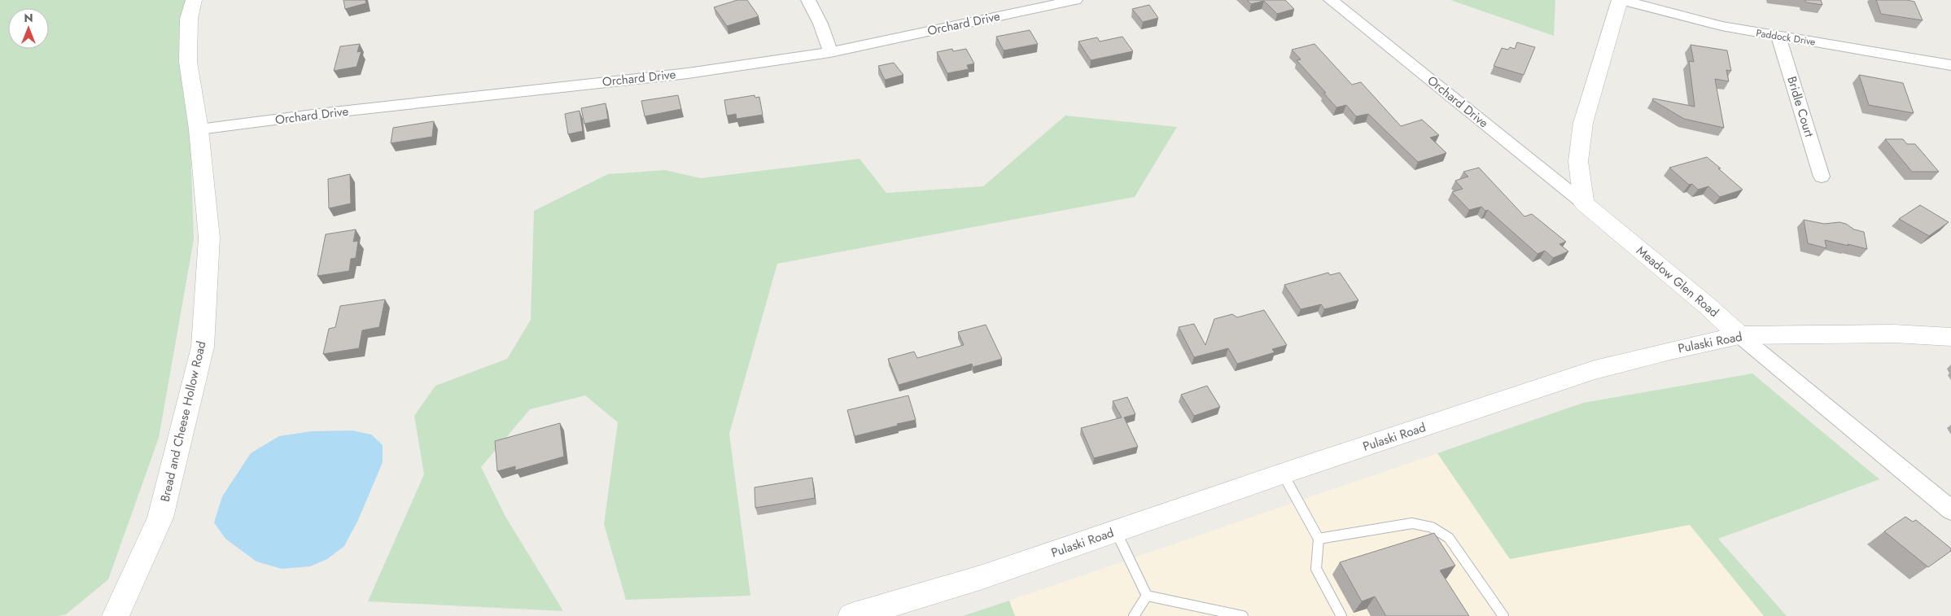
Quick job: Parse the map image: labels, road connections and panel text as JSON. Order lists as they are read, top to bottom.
{
  "streets": {
    "main road": ["Meadow Glen Road", "Pulaski Road", "Bread and Cheese Hollow Road"],
    "street": ["Orchard Drive", "Paddock Drive", "Bridle Court"]
  },
  "crossings": [
    ["Orchard Drive", "Meadow Glen Road"],
    ["Orchard Drive", "Bread and Cheese Hollow Road"],
    ["Paddock Drive", "Bridle Court"],
    ["Meadow Glen Road", "Pulaski Road"]
  ],
  "north": "top"
}
